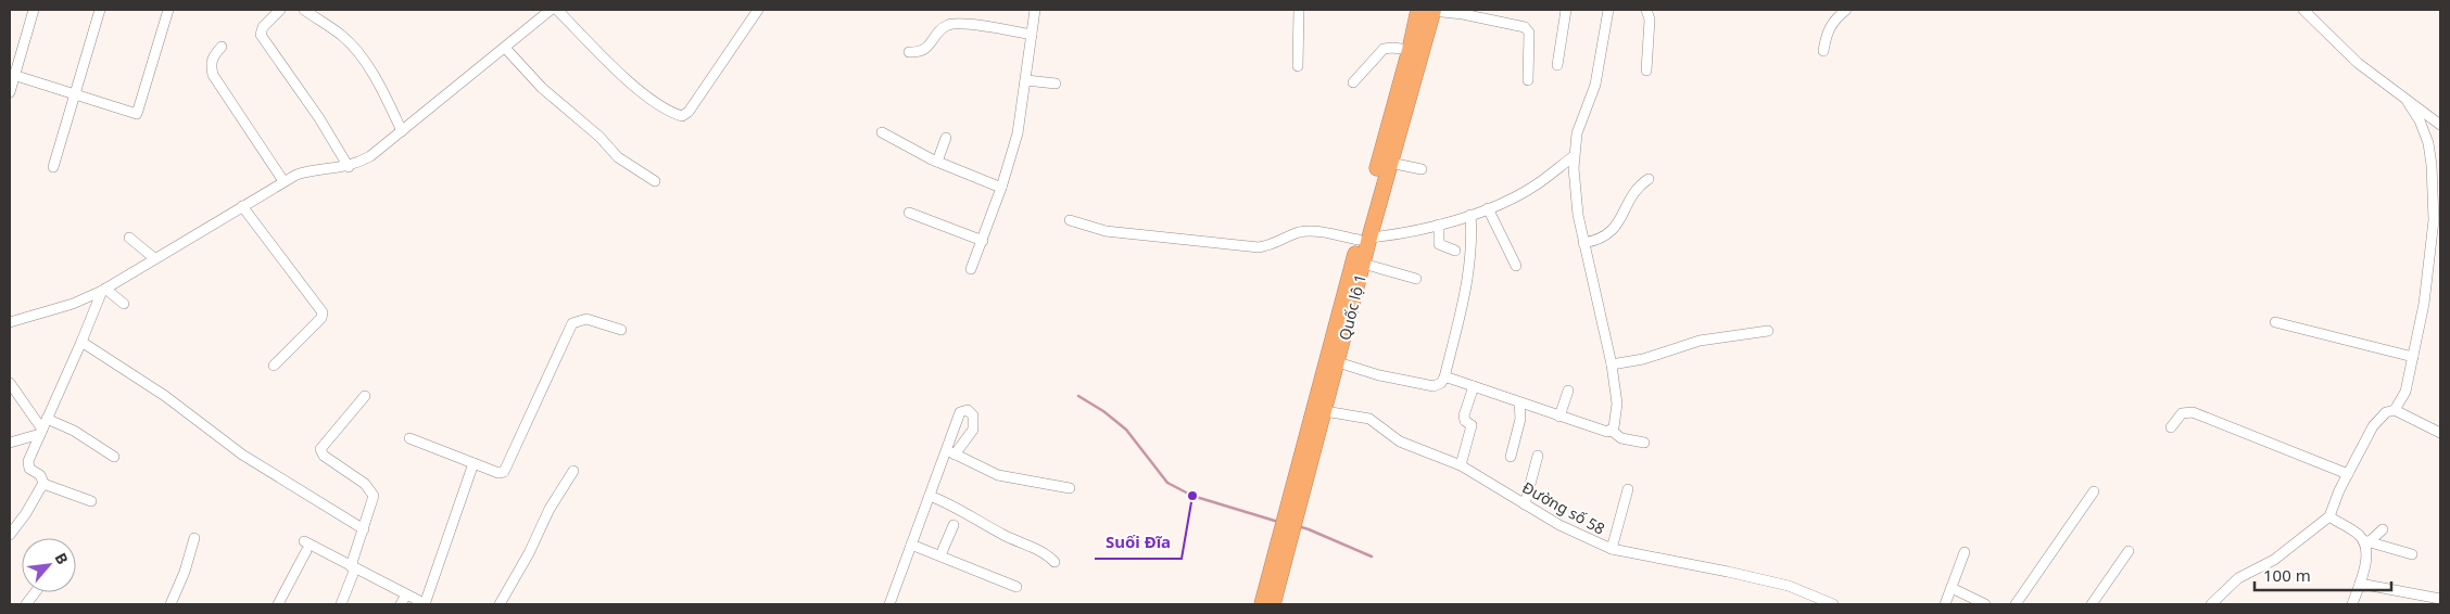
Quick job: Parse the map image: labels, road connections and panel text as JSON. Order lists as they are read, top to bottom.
{
  "streets": {
    "highway": ["Quốc lộ 1"],
    "street": ["Đường số 58"]
  },
  "crossings": [
    ["Quốc lộ 1", "Đường số 58"]
  ],
  "places": ["Suối Đĩa"],
  "scale_bar": "100 m",
  "north": "top right"
}
